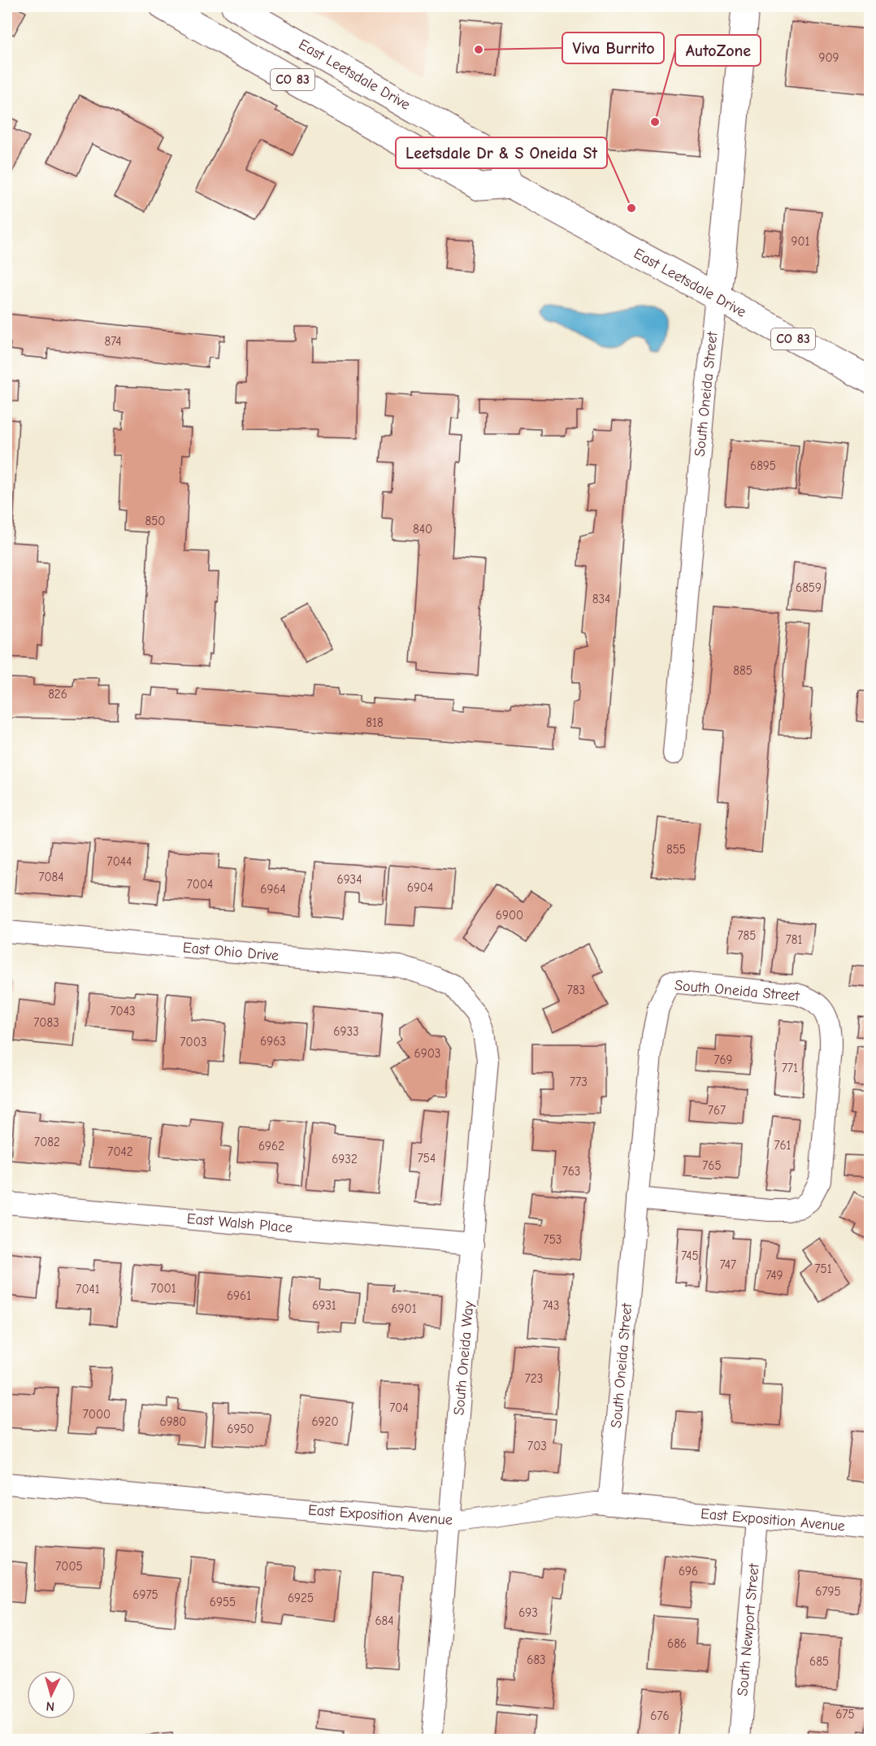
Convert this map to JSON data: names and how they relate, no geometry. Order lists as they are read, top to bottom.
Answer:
{
  "streets": {
    "main road": ["East Leetsdale Drive", "CO 83", "South Oneida Street"],
    "street": [
      "East Ohio Drive",
      "East Walsh Place",
      "South Oneida Way",
      "East Exposition Avenue",
      "South Newport Street"
    ]
  },
  "crossings": [
    ["East Leetsdale Drive", "CO 83"],
    ["East Leetsdale Drive", "South Oneida Street"],
    ["South Oneida Street", "East Exposition Avenue"],
    ["East Ohio Drive", "South Oneida Way"],
    ["East Walsh Place", "South Oneida Way"],
    ["South Oneida Way", "East Exposition Avenue"],
    ["East Exposition Avenue", "South Newport Street"]
  ],
  "places": ["Viva Burrito", "AutoZone", "Leetsdale Dr & S Oneida St"],
  "house_numbers": [
    "909",
    "901",
    "874",
    "6895",
    "850",
    "840",
    "6859",
    "834",
    "885",
    "826",
    "818",
    "855",
    "7044",
    "7084",
    "6934",
    "7004",
    "6904",
    "6964",
    "6900",
    "785",
    "781",
    "783",
    "7043",
    "7083",
    "6933",
    "6963",
    "7003",
    "6903",
    "769",
    "771",
    "773",
    "767",
    "7082",
    "761",
    "6962",
    "7042",
    "754",
    "6932",
    "765",
    "763",
    "753",
    "745",
    "747",
    "751",
    "749",
    "7001",
    "7041",
    "6961",
    "6931",
    "743",
    "6901",
    "723",
    "704",
    "7000",
    "6980",
    "6920",
    "6950",
    "703",
    "7005",
    "696",
    "6795",
    "6975",
    "6925",
    "6955",
    "693",
    "684",
    "686",
    "683",
    "685",
    "675",
    "676"
  ],
  "north": "bottom"
}
